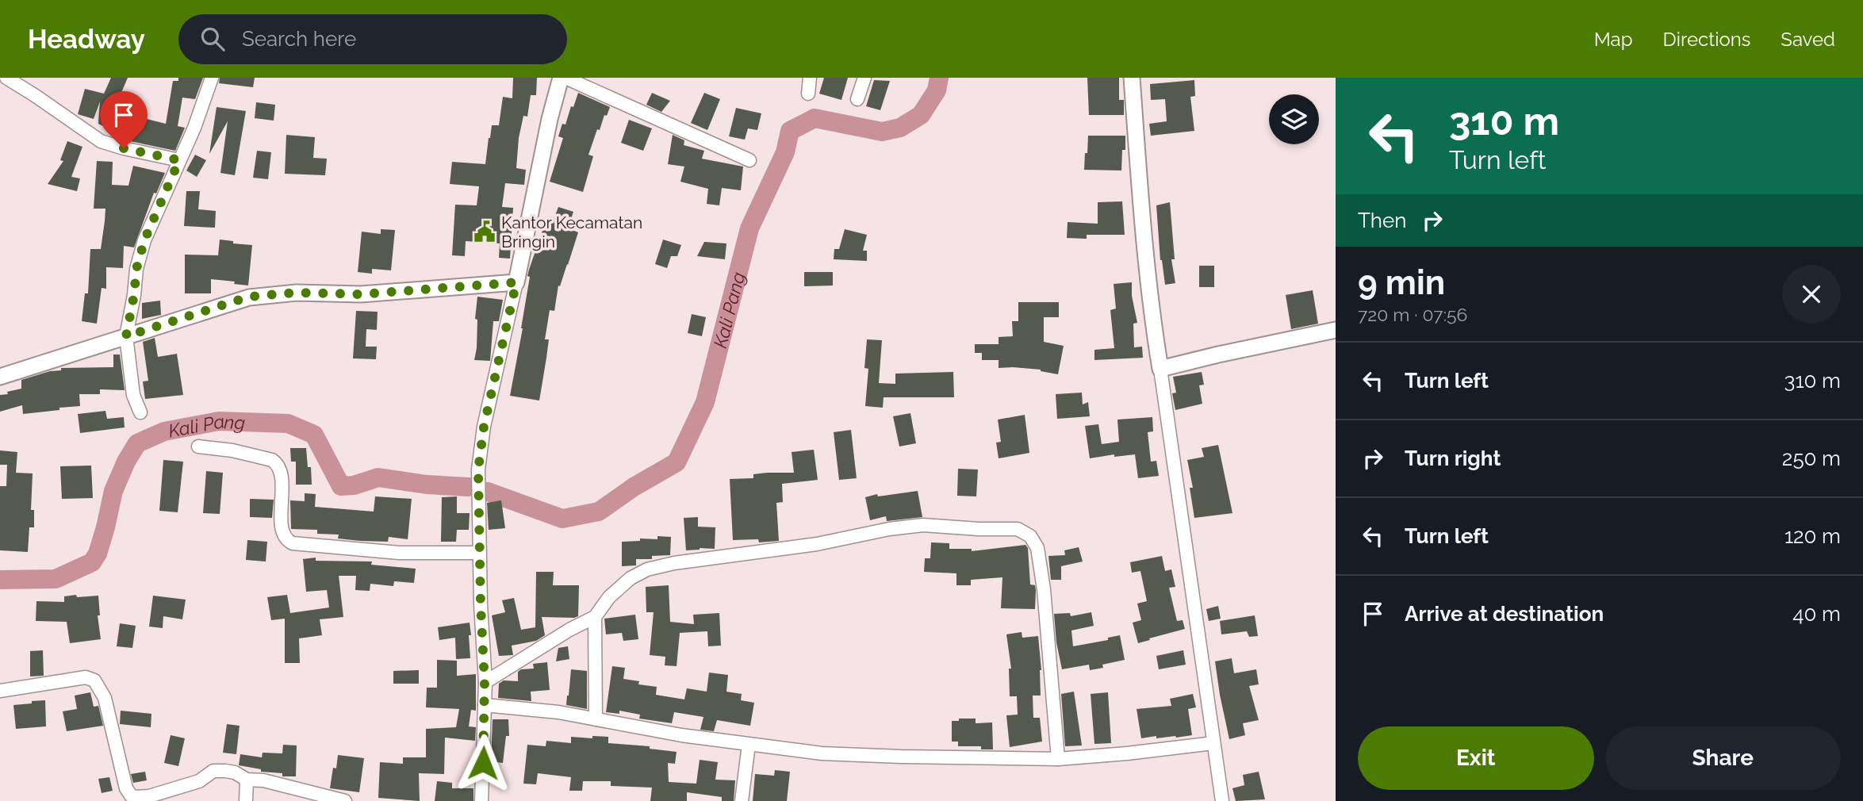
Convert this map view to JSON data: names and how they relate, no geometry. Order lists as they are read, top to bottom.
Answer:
{
  "water": ["Kali Pang"],
  "places": {
    "public building": ["Kantor Kecamatan Bringin"]
  },
  "page": {
    "header": "Headway",
    "search": "Search here",
    "nav": ["Map", "Directions", "Saved"],
    "turn": ["310 m", "Turn left"],
    "then": "Then",
    "heading": ["9 min", "720 m · 07:56"],
    "list": [
      {
        "name": "Turn left",
        "value": "310 m"
      },
      {
        "name": "Turn right",
        "value": "250 m"
      },
      {
        "name": "Turn left",
        "value": "120 m"
      },
      {
        "name": "Arrive at destination",
        "value": "40 m"
      }
    ],
    "buttons": ["Exit", "Share"]
  }
}
